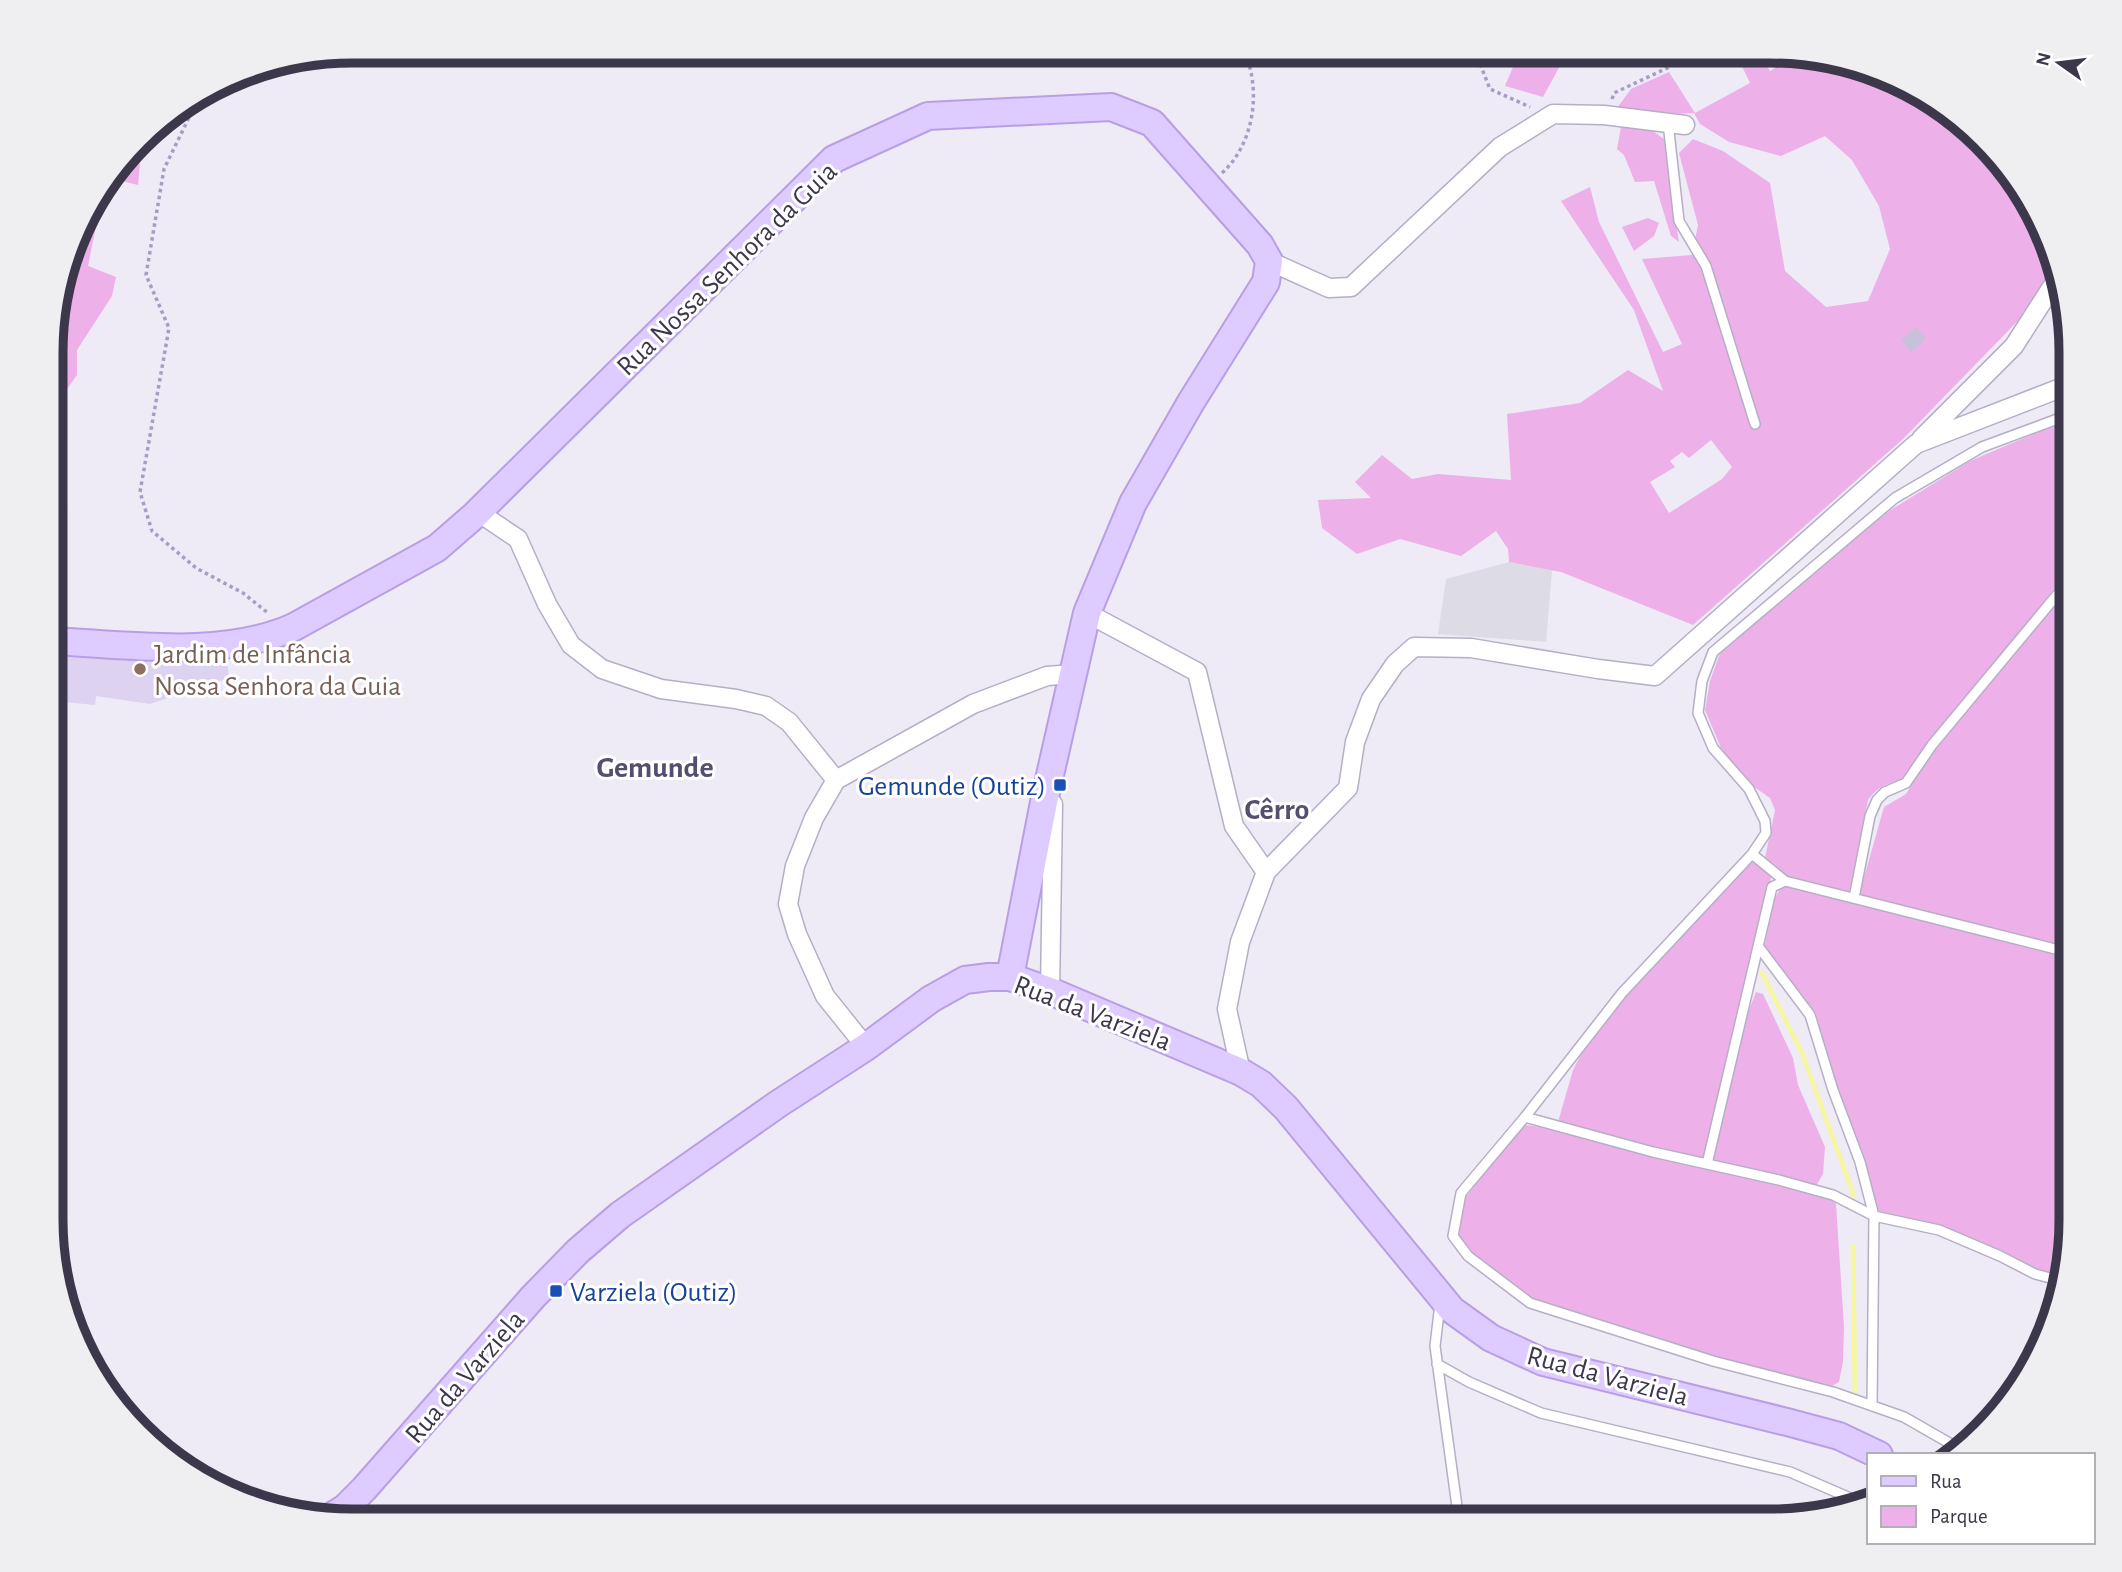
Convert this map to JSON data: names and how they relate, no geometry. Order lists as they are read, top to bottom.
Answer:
{
  "streets": {
    "street": ["Rua Nossa Senhora da Guia", "Rua da Varziela"]
  },
  "districts": ["Gemunde", "Cêrro"],
  "places": {
    "other": ["Jardim de Infância Nossa Senhora da Guia"],
    "transit": ["Gemunde (Outiz)", "Varziela (Outiz)"]
  },
  "legend": ["Rua", "Parque"],
  "north": "left"
}
